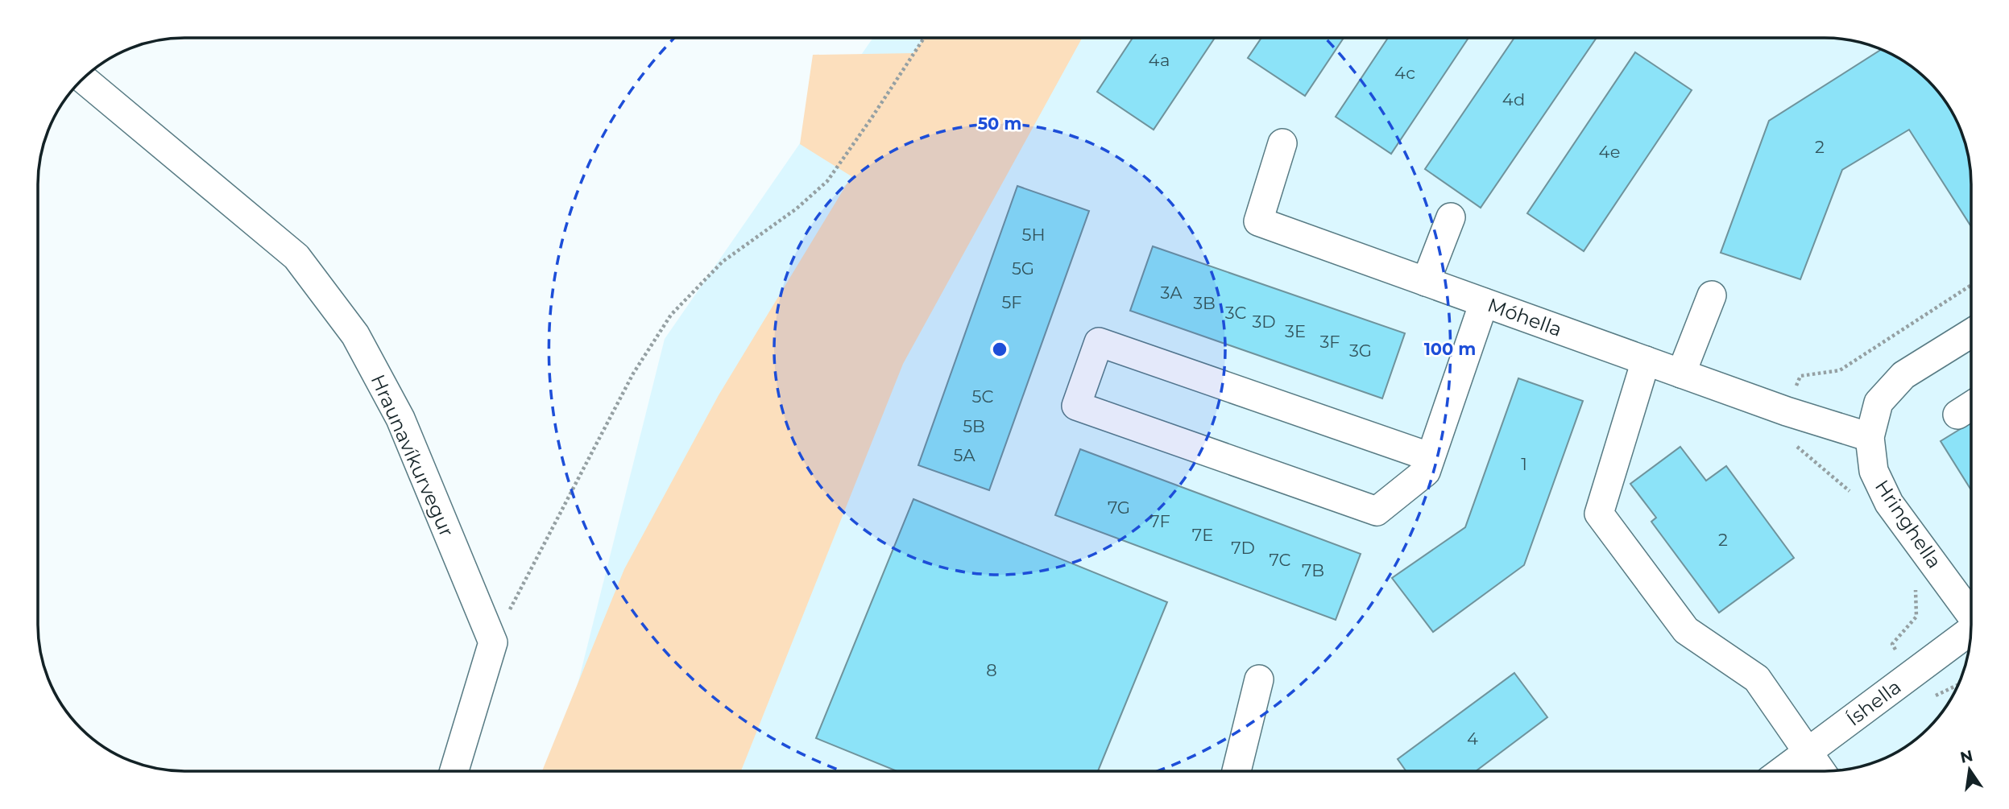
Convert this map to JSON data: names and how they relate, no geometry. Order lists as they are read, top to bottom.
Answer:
{
  "streets": {
    "street": [
      "Móhella",
      "Hraunavíkurvegur",
      "Hringhella",
      "Íshella"
    ]
  },
  "crossings": [
    ["Móhella", "Hringhella"]
  ],
  "house_numbers": [
    "4a",
    "4c",
    "4d",
    "2",
    "4e",
    "5H",
    "5G",
    "3A",
    "5F",
    "3B",
    "3C",
    "3D",
    "3E",
    "3F",
    "3G",
    "5C",
    "5B",
    "5A",
    "1",
    "7G",
    "7F",
    "7E",
    "2",
    "7D",
    "7C",
    "7B",
    "8",
    "4"
  ],
  "north": "top",
  "rings": ["50 m", "100 m"]
}
